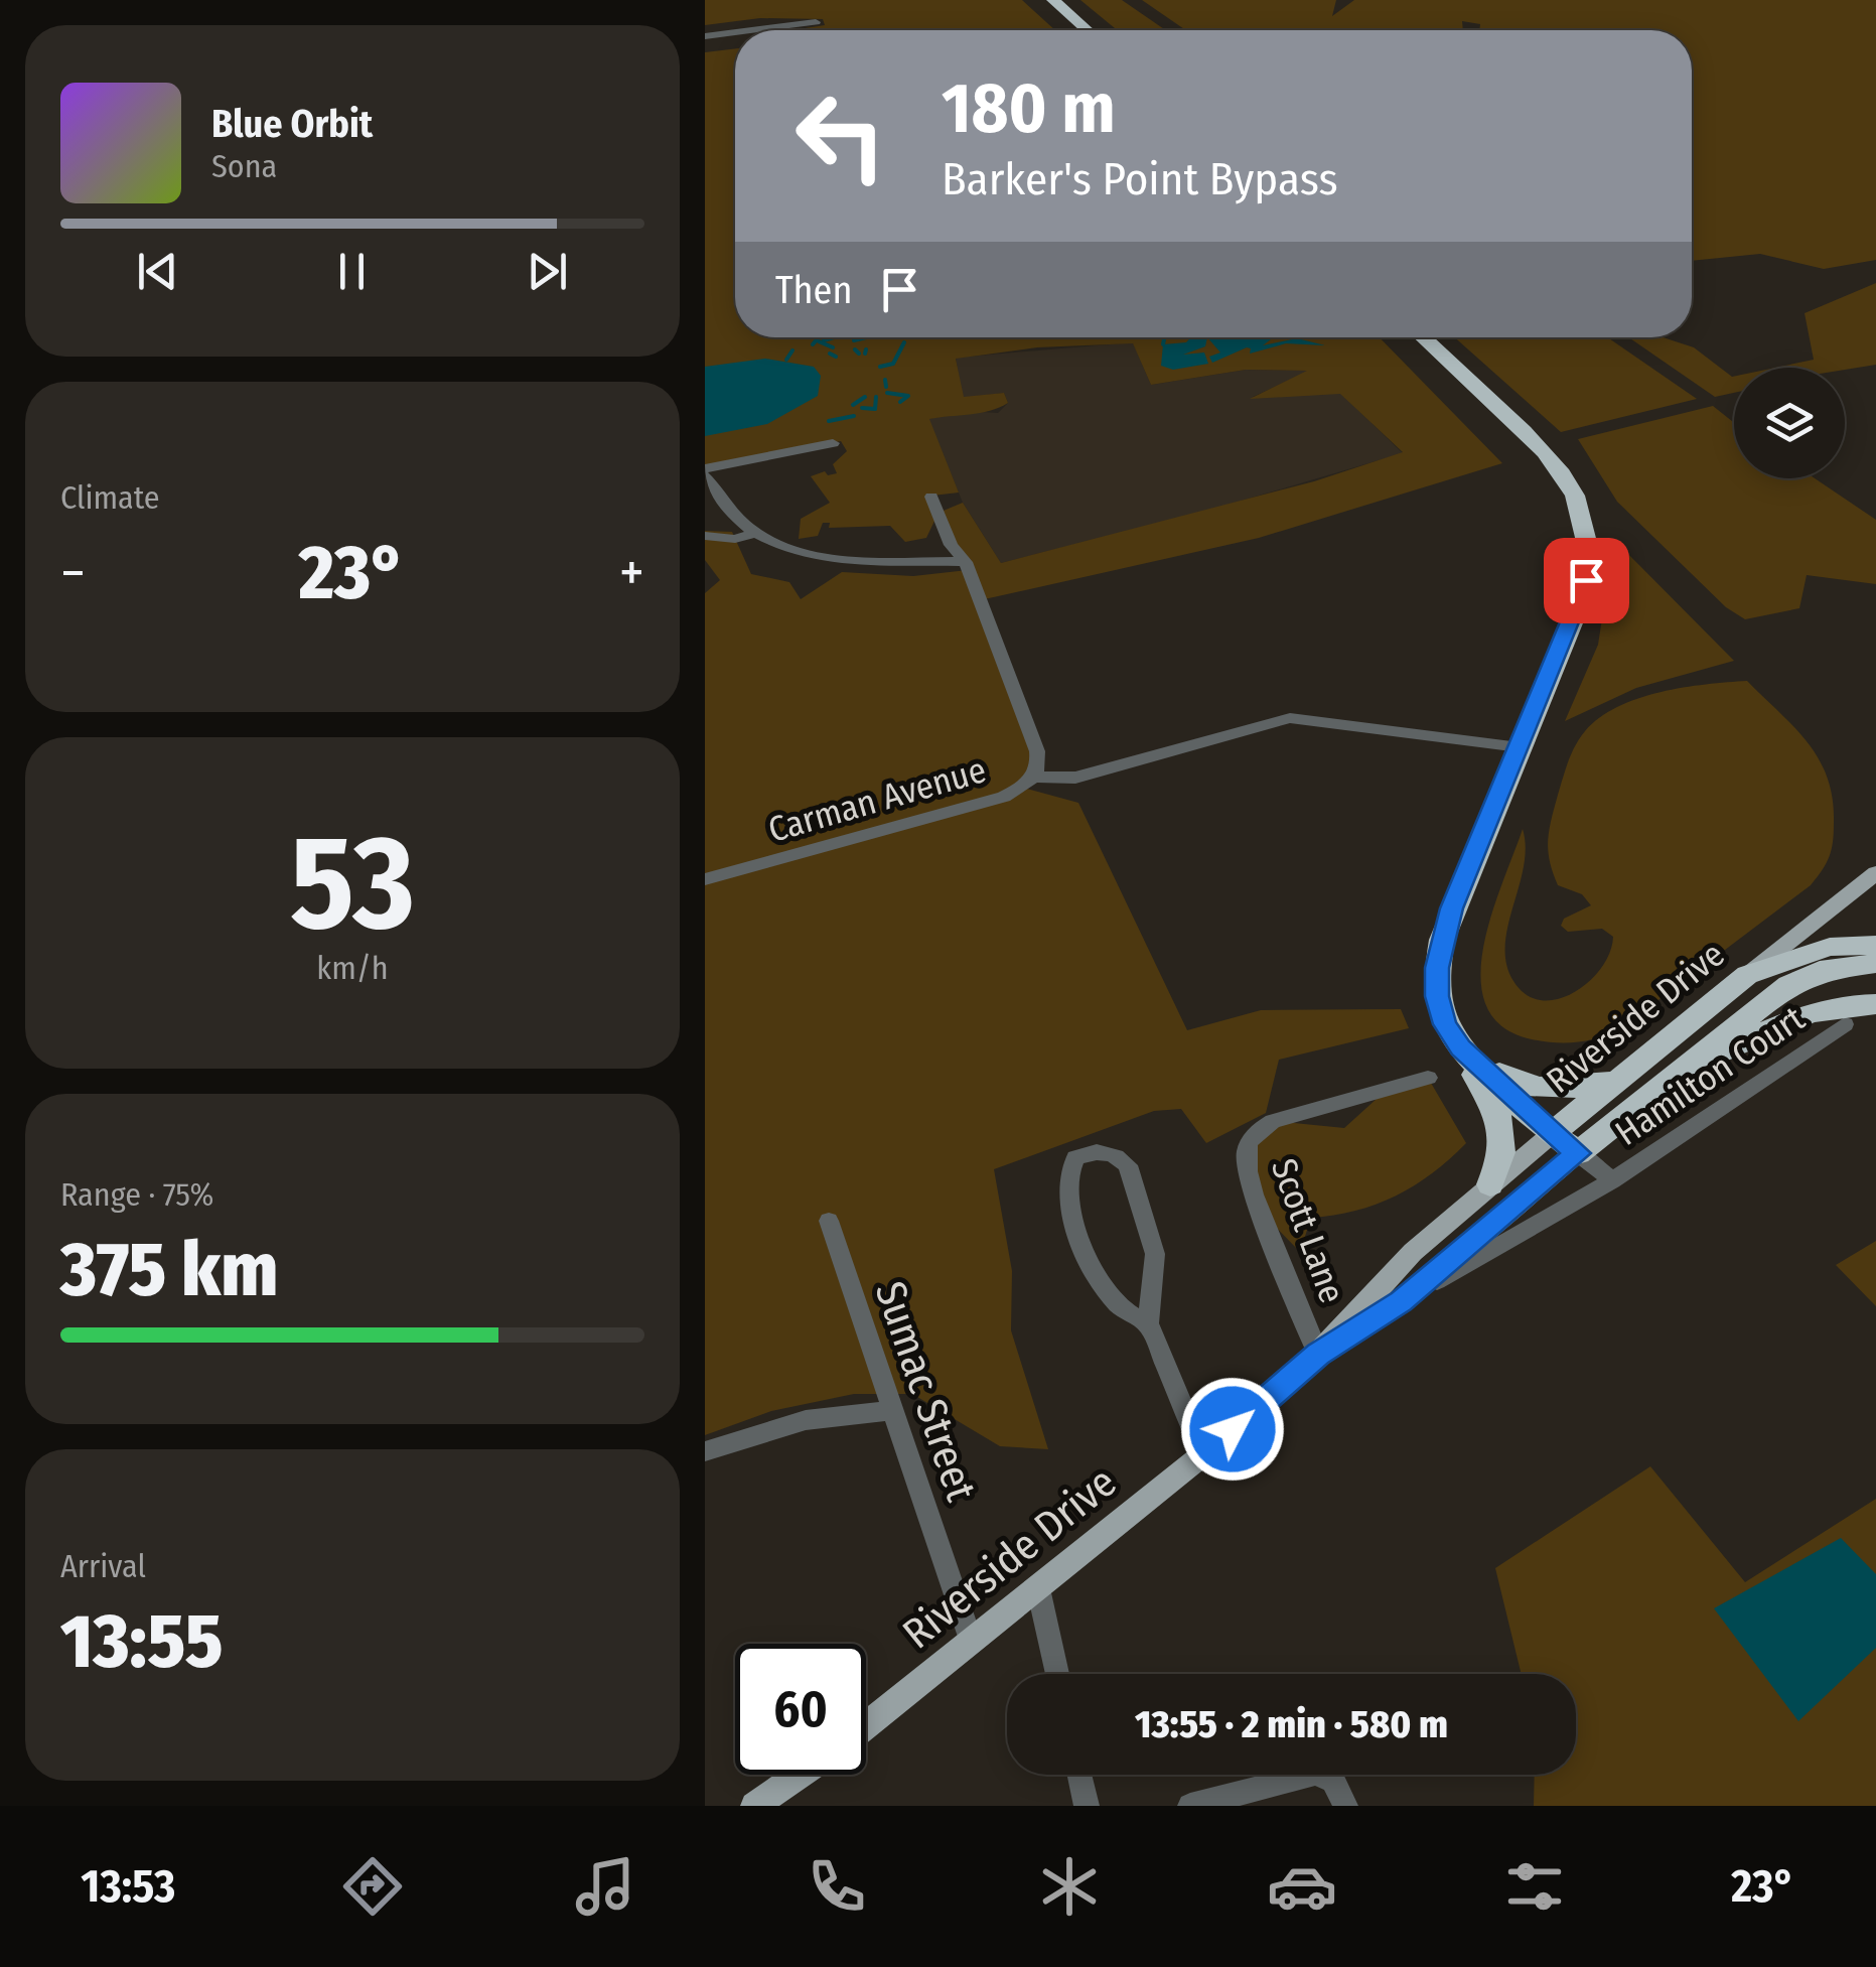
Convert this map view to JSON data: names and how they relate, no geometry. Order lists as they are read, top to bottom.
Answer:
{
  "streets": {
    "highway": ["Riverside Drive"],
    "street": [
      "Carman Avenue",
      "Hamilton Court",
      "Scott Lane",
      "Sumac Street"
    ]
  },
  "crossings": [
    ["Riverside Drive", "Hamilton Court"],
    ["Riverside Drive", "Scott Lane"],
    ["Riverside Drive", "Sumac Street"]
  ],
  "page": {
    "turn": ["180 m", "Barker's Point Bypass"],
    "song": ["Blue Orbit", "Sona"],
    "then": "Then",
    "tile": [
      "Climate",
      ["53", "km/h"],
      ["Range · 75%", "375 km"],
      ["Arrival", "13:55"]
    ],
    "heat": ["−", "23°", "+"],
    "limit": "60",
    "trip": "13:55 · 2 min · 580 m",
    "tabs": ["13:53", "23°"]
  }
}
